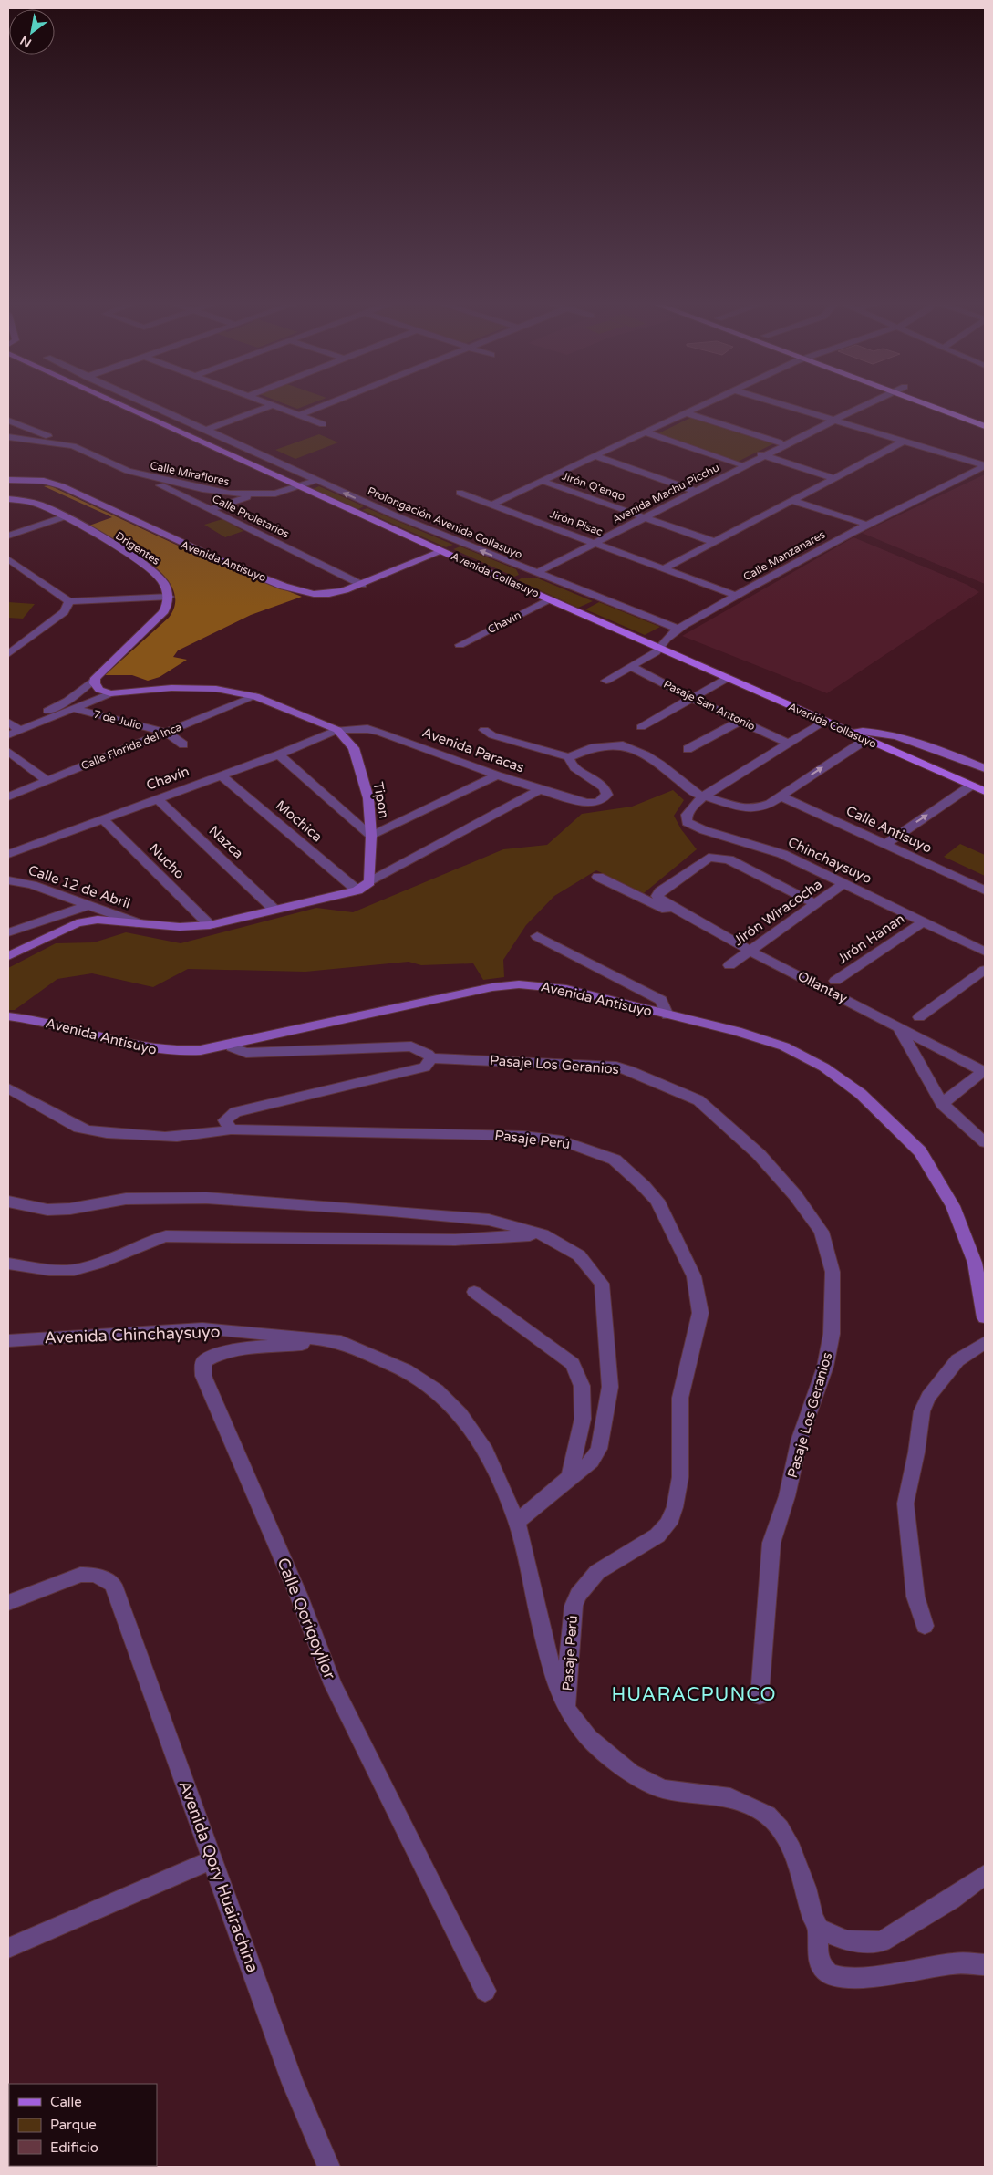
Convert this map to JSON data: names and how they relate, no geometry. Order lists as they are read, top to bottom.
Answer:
{
  "streets": {
    "main road": ["Avenida Collasuyo"],
    "street": [
      "Calle Miraflores",
      "Jirón Q'enqo",
      "Avenida Machu Picchu",
      "Calle Proletarios",
      "Prolongación Avenida Collasuyo",
      "Jirón Pisac",
      "Drigentes",
      "Calle Manzanares",
      "Avenida Antisuyo",
      "Chavín",
      "Pasaje San Antonio",
      "7 de Julio",
      "Calle Florida del Inca",
      "Avenida Paracas",
      "Tipon",
      "Mochica",
      "Calle Antisuyo",
      "Nazca",
      "Chinchaysuyo",
      "Nucho",
      "Calle 12 de Abril",
      "Jirón Wiracocha",
      "Jirón Hanan",
      "Ollantay",
      "Pasaje Los Geranios",
      "Pasaje Perú",
      "Avenida Chinchaysuyo",
      "Calle Qoriqoyllor",
      "Avenida Qory Huairachina"
    ]
  },
  "crossings": [
    ["Calle Miraflores", "Calle Proletarios"],
    ["Calle Miraflores", "Prolongación Avenida Collasuyo"],
    ["Calle Miraflores", "Avenida Collasuyo"],
    ["Jirón Q'enqo", "Avenida Machu Picchu"],
    ["Avenida Machu Picchu", "Prolongación Avenida Collasuyo"],
    ["Avenida Machu Picchu", "Jirón Pisac"],
    ["Calle Proletarios", "Avenida Antisuyo"],
    ["Prolongación Avenida Collasuyo", "Calle Manzanares"],
    ["Jirón Pisac", "Calle Manzanares"],
    ["Calle Manzanares", "Avenida Collasuyo"],
    ["Calle Manzanares", "Pasaje San Antonio"],
    ["Avenida Antisuyo", "Avenida Collasuyo"],
    ["Avenida Collasuyo", "Chavín"],
    ["Chavín", "Avenida Paracas"],
    ["Chavín", "Tipon"],
    ["Chavín", "Mochica"],
    ["Chavín", "Nazca"],
    ["Chavín", "Nucho"],
    ["7 de Julio", "Calle Florida del Inca"],
    ["Calle Florida del Inca", "Tipon"],
    ["Avenida Paracas", "Tipon"],
    ["Chinchaysuyo", "Jirón Wiracocha"],
    ["Chinchaysuyo", "Jirón Hanan"],
    ["Jirón Wiracocha", "Ollantay"],
    ["Pasaje Perú", "Avenida Chinchaysuyo"],
    ["Avenida Chinchaysuyo", "Calle Qoriqoyllor"]
  ],
  "one_way": ["Prolongación Avenida Collasuyo"],
  "districts": ["HUARACPUNCO"],
  "legend": ["Calle", "Parque", "Edificio"],
  "north": "bottom left"
}
